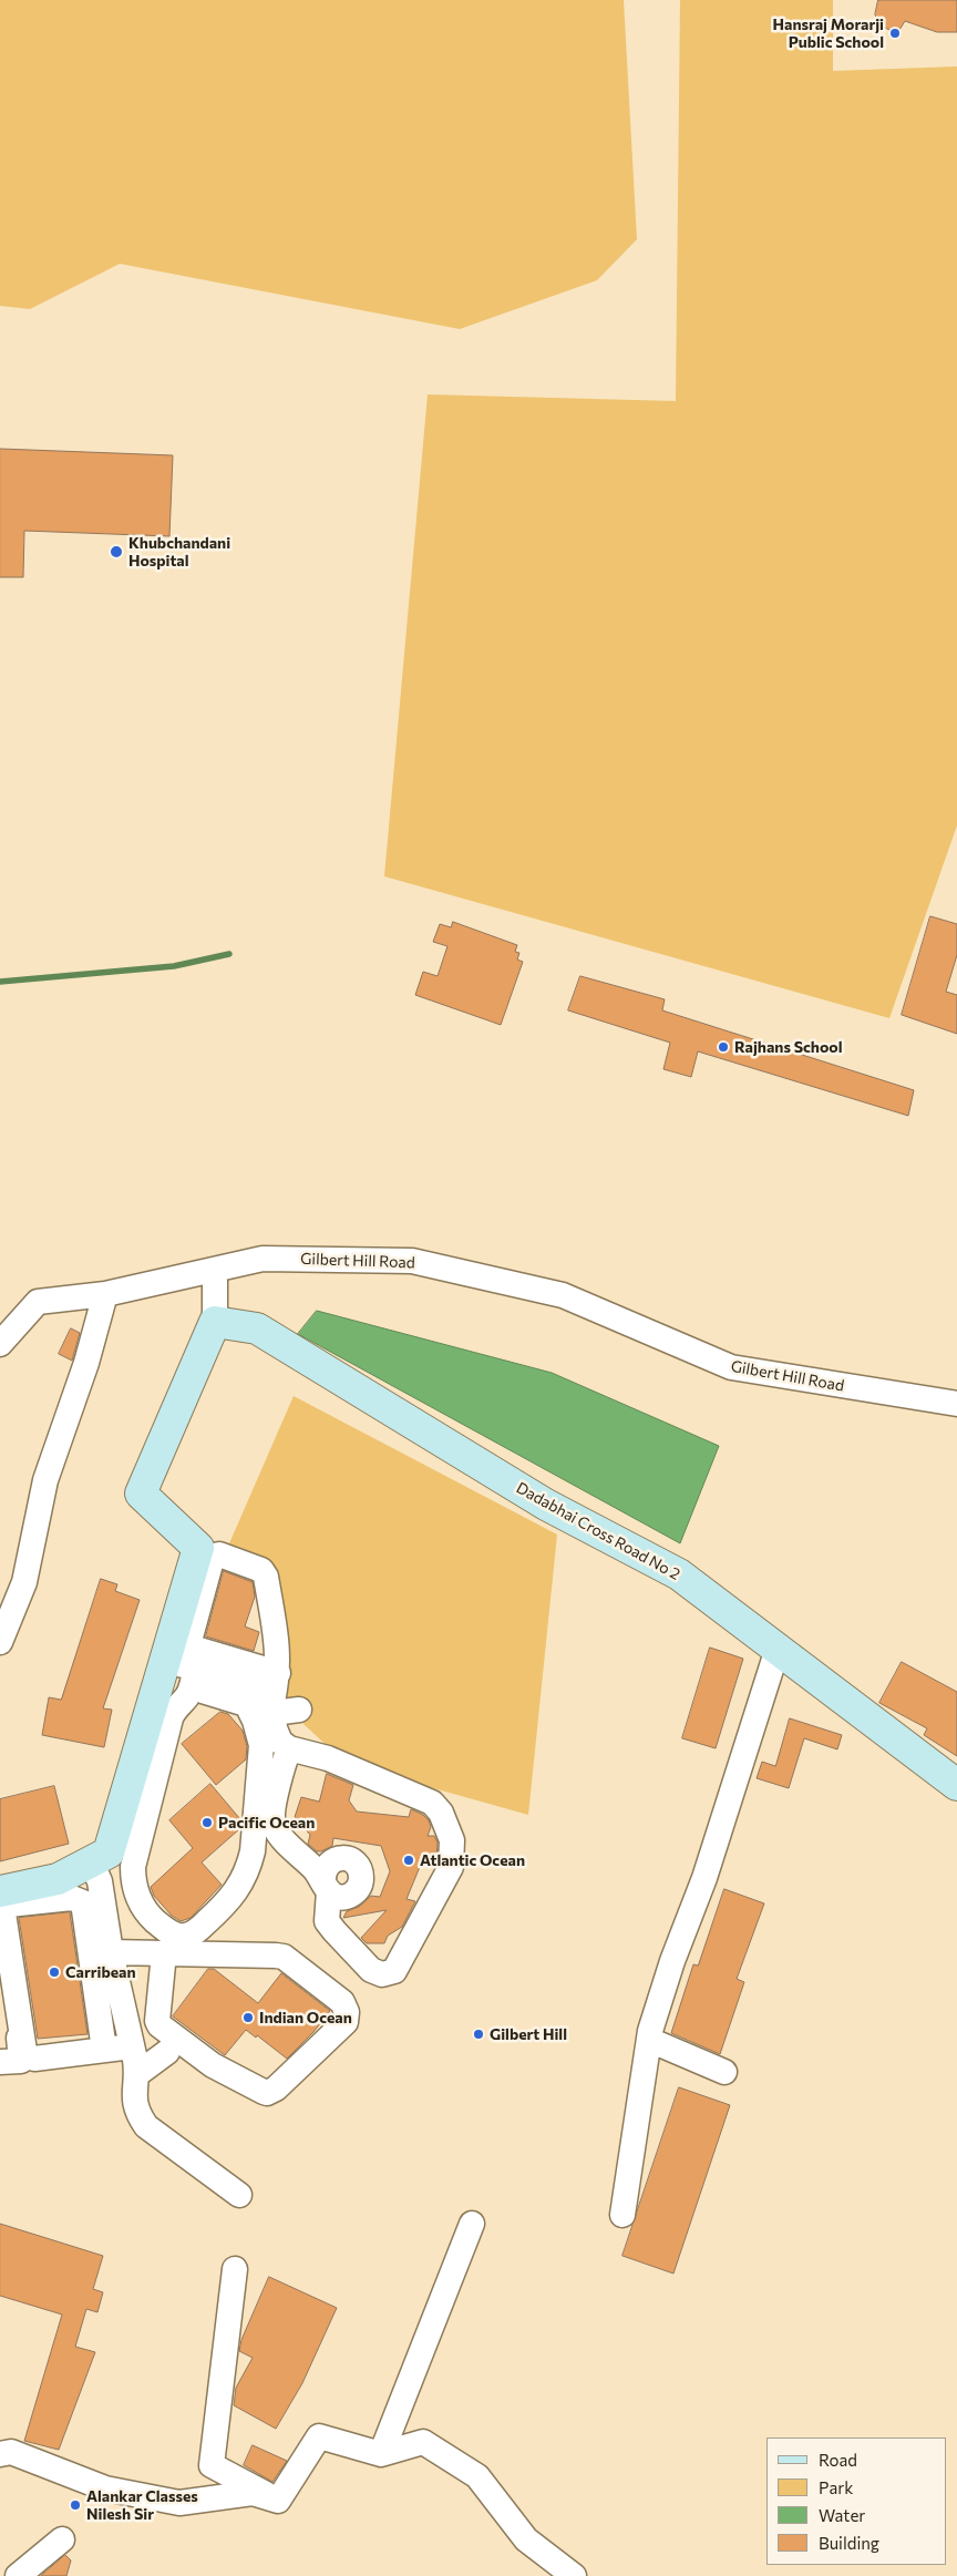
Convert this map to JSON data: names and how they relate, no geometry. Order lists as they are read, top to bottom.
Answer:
{
  "streets": {
    "street": ["Gilbert Hill Road", "Dadabhai Cross Road No 2"]
  },
  "places": [
    "Hansraj Morarji Public School",
    "Khubchandani Hospital",
    "Rajhans School",
    "Pacific Ocean",
    "Atlantic Ocean",
    "Carribean",
    "Indian Ocean",
    "Gilbert Hill",
    "Alankar Classes Nilesh Sir"
  ],
  "legend": [
    "Road",
    "Park",
    "Water",
    "Building"
  ]
}
